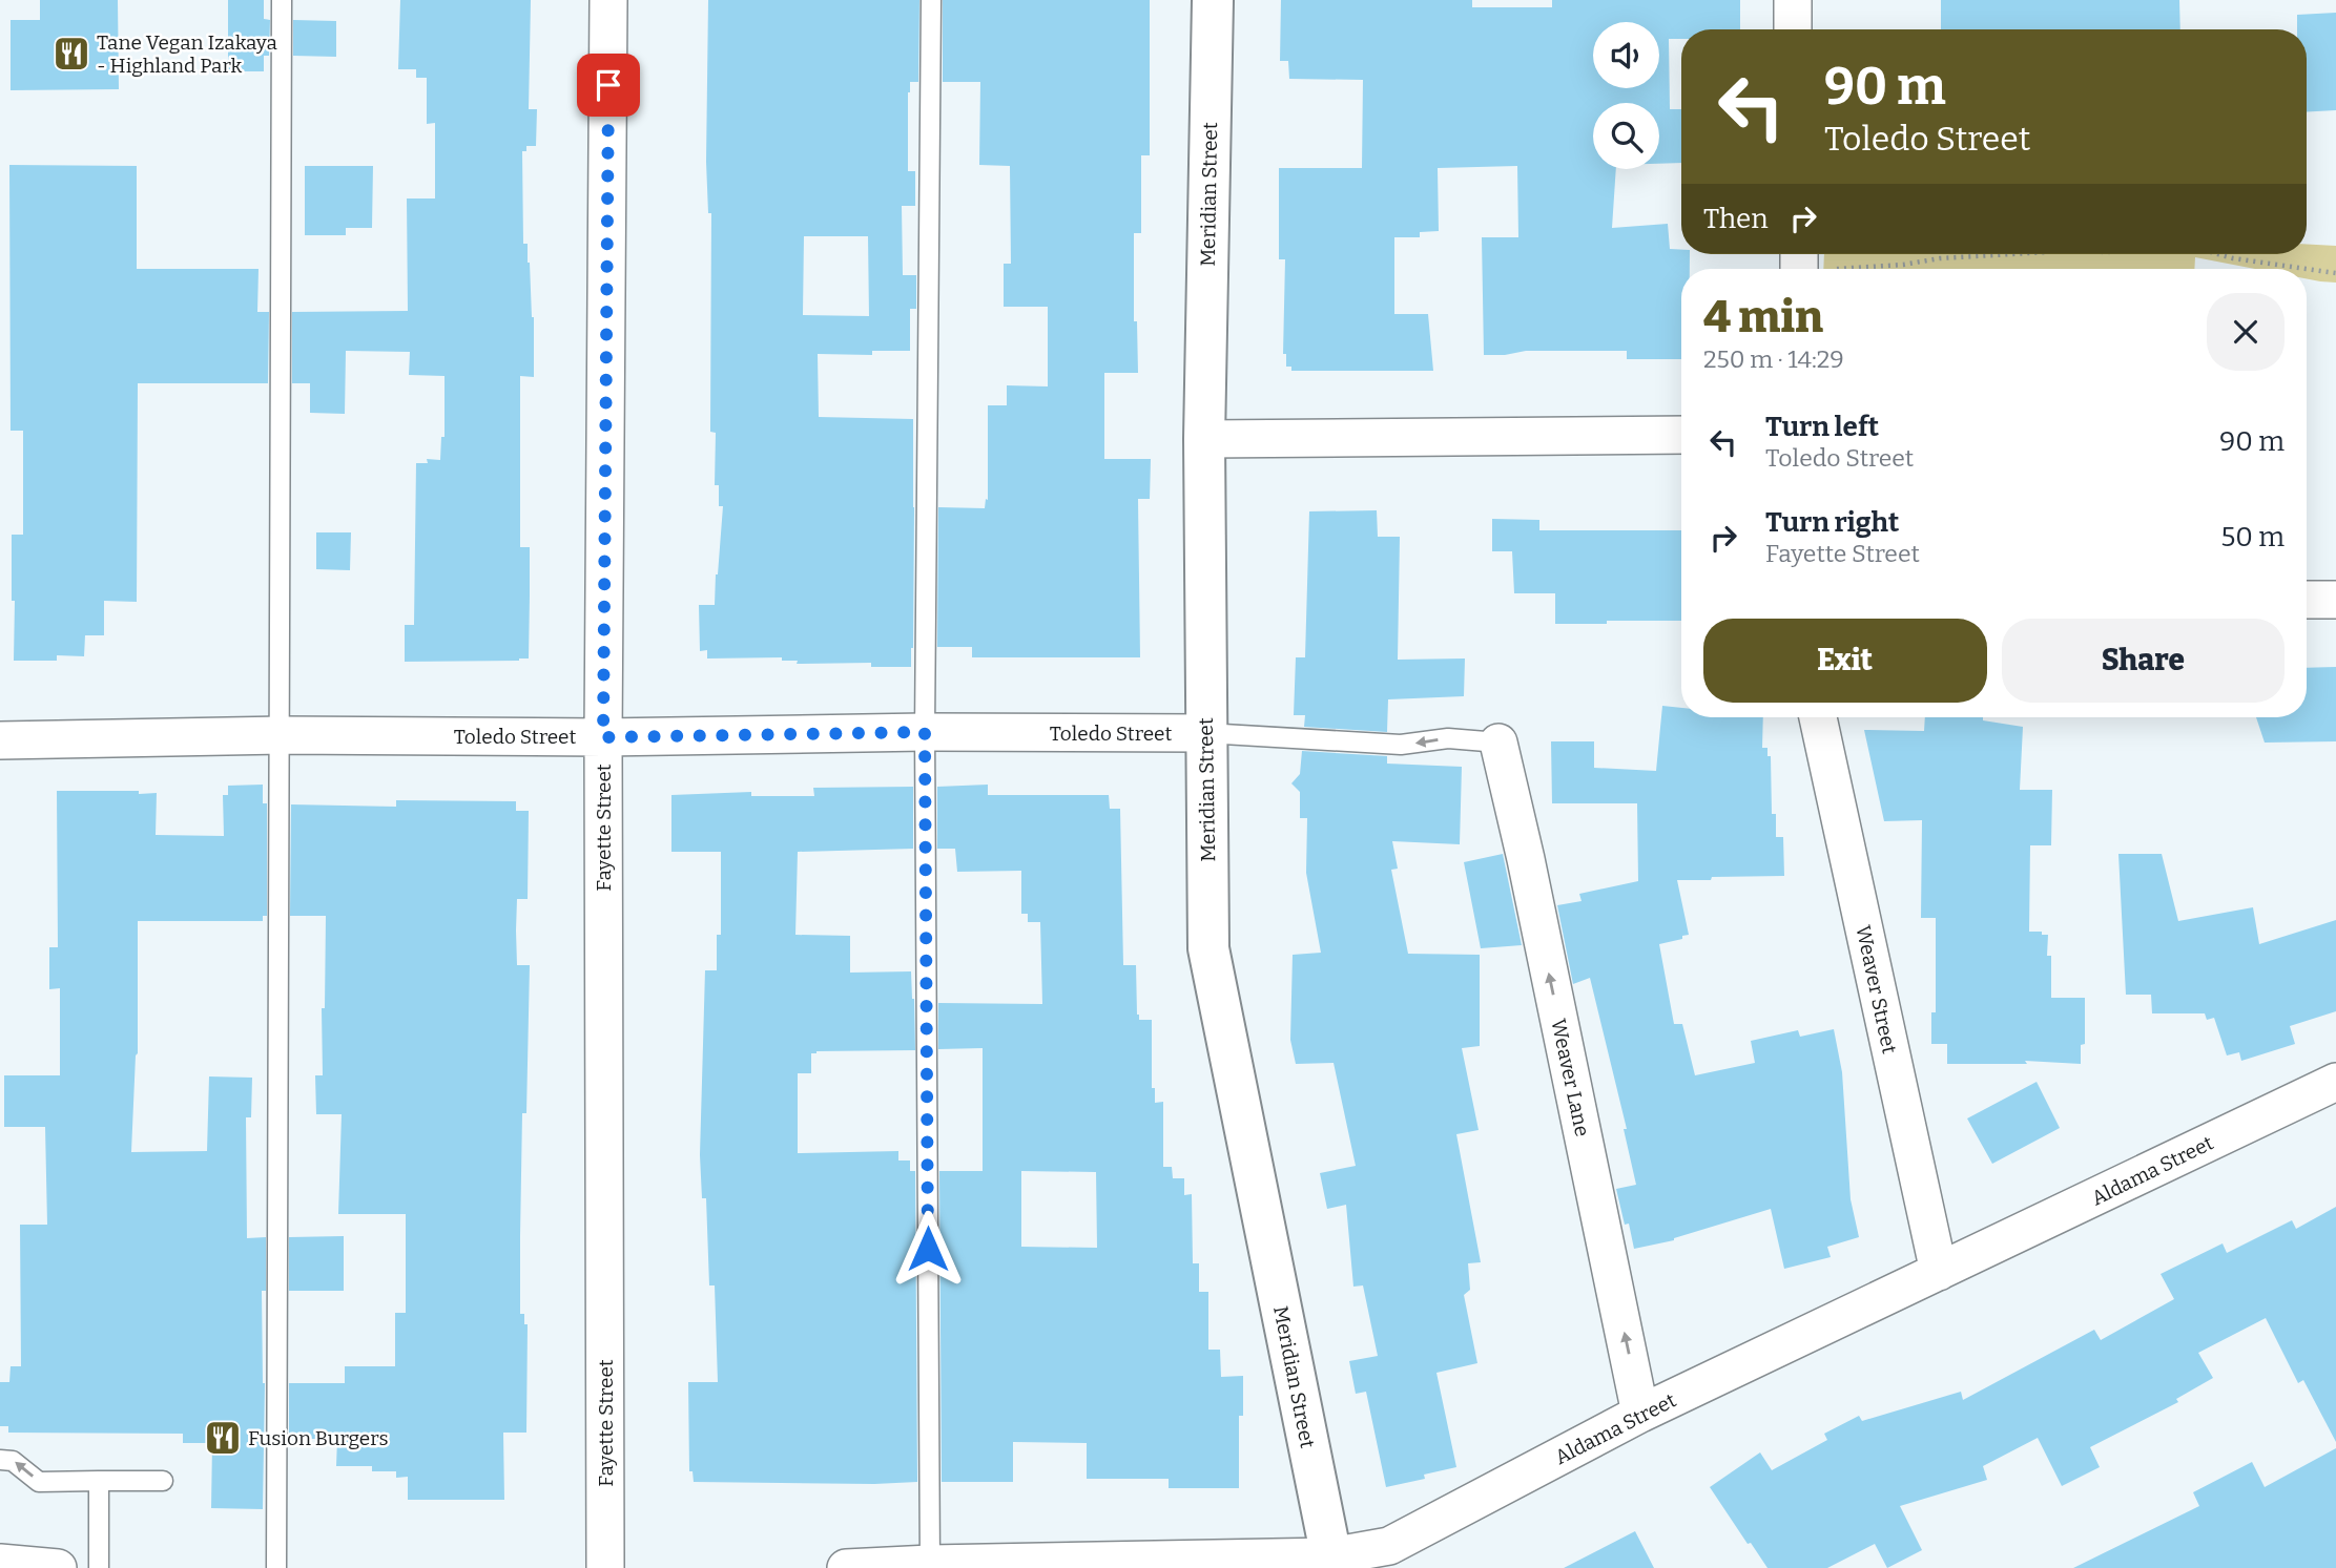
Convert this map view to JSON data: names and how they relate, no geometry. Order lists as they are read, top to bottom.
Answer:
{
  "streets": {
    "street": [
      "Meridian Street",
      "Toledo Street",
      "Fayette Street",
      "Weaver Street",
      "Weaver Lane",
      "Aldama Street"
    ]
  },
  "crossings": [
    ["Meridian Street", "Toledo Street"],
    ["Meridian Street", "Aldama Street"],
    ["Toledo Street", "Fayette Street"],
    ["Weaver Street", "Aldama Street"],
    ["Weaver Lane", "Aldama Street"]
  ],
  "one_way": ["Weaver Lane"],
  "places": {
    "restaurant": ["Tane Vegan Izakaya - Highland Park", "Fusion Burgers"]
  },
  "page": {
    "turn": ["90 m", "Toledo Street"],
    "then": "Then",
    "heading": ["4 min", "250 m · 14:29"],
    "list": [
      {
        "name": "Turn left",
        "note": "Toledo Street",
        "value": "90 m"
      },
      {
        "name": "Turn right",
        "note": "Fayette Street",
        "value": "50 m"
      }
    ],
    "buttons": ["Exit", "Share"]
  }
}
